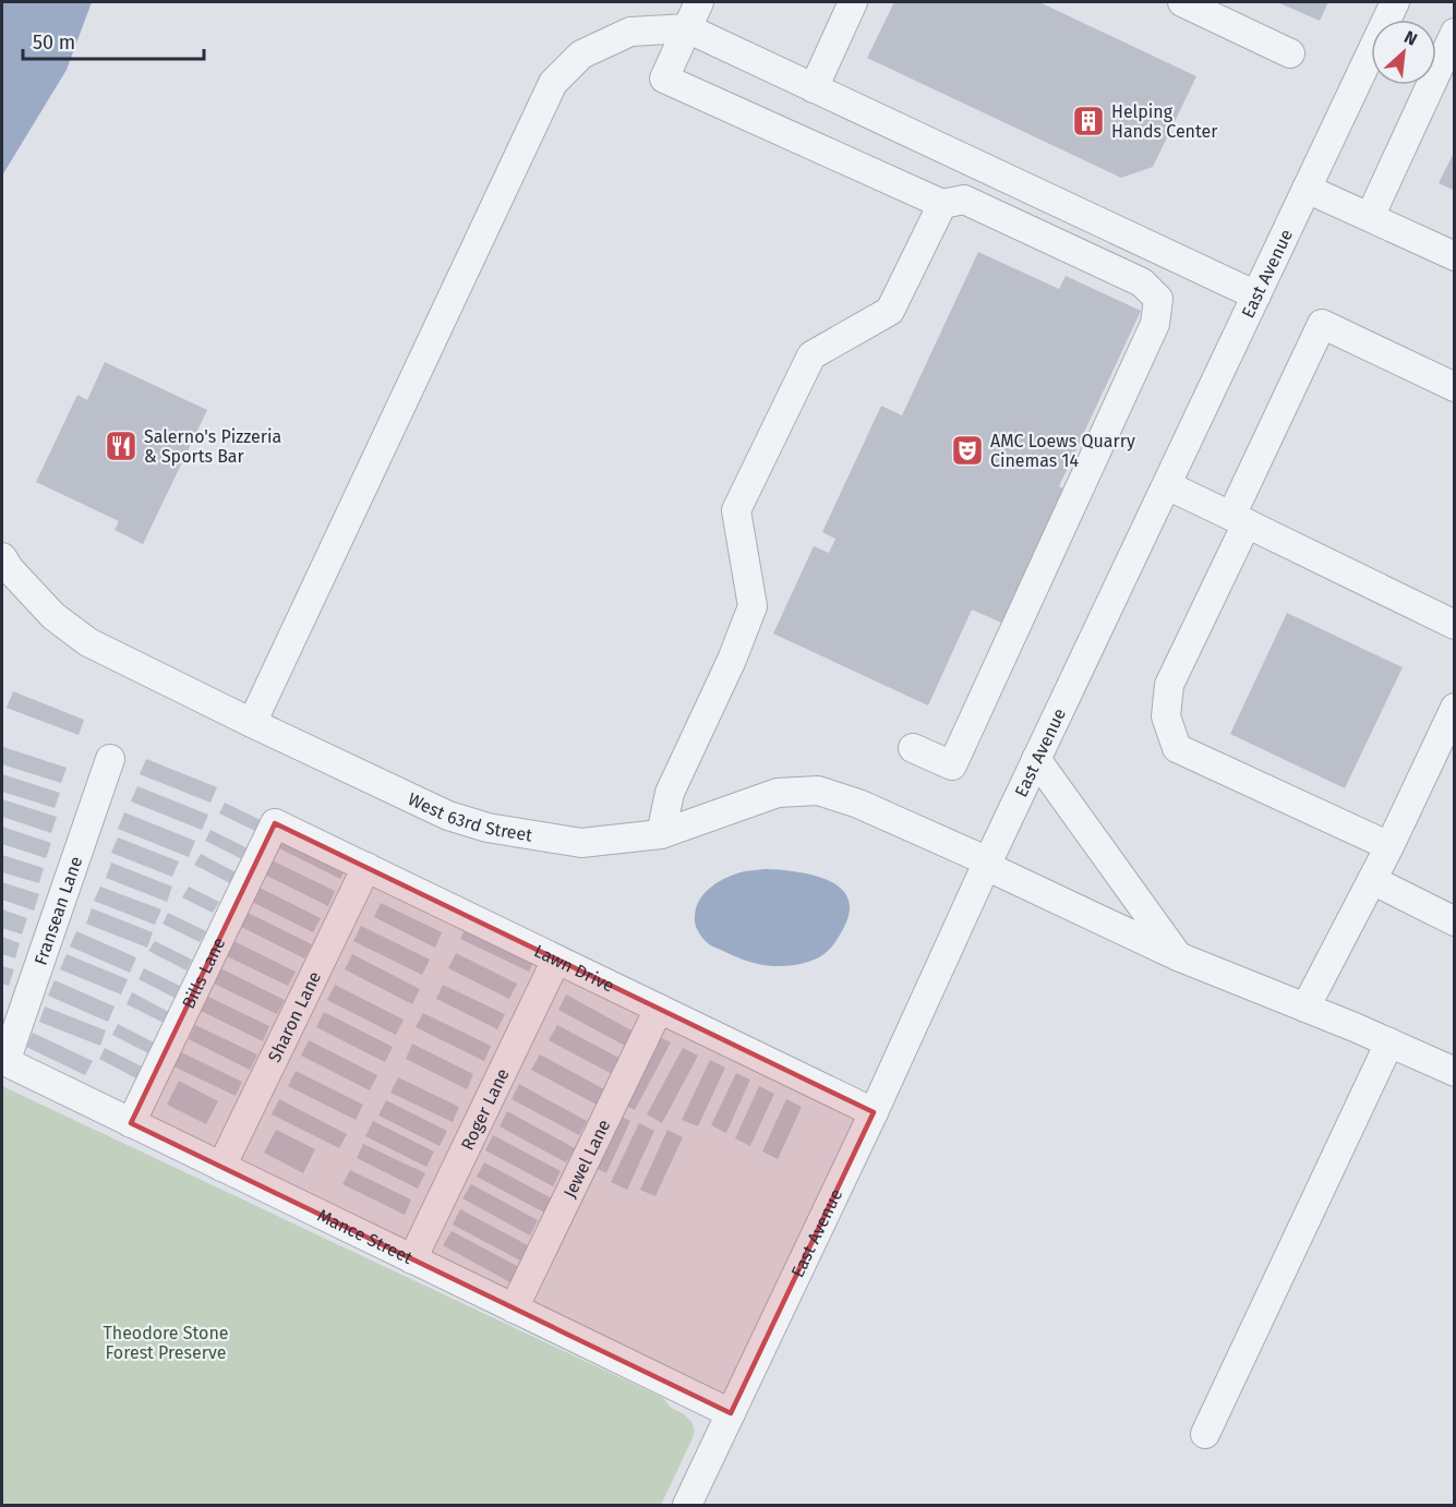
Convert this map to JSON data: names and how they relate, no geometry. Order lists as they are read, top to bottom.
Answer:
{
  "streets": {
    "street": [
      "East Avenue",
      "West 63rd Street",
      "Fransean Lane",
      "Lawn Drive",
      "Bills Lane",
      "Sharon Lane",
      "Roger Lane",
      "Jewel Lane",
      "Mance Street"
    ]
  },
  "crossings": [
    ["East Avenue", "West 63rd Street"],
    ["East Avenue", "Lawn Drive"],
    ["East Avenue", "Mance Street"],
    ["Fransean Lane", "Mance Street"],
    ["Lawn Drive", "Bills Lane"],
    ["Lawn Drive", "Sharon Lane"],
    ["Lawn Drive", "Roger Lane"],
    ["Lawn Drive", "Jewel Lane"],
    ["Bills Lane", "Mance Street"],
    ["Sharon Lane", "Mance Street"],
    ["Roger Lane", "Mance Street"],
    ["Jewel Lane", "Mance Street"]
  ],
  "parks": ["Theodore Stone Forest Preserve"],
  "places": {
    "building": ["Helping Hands Center"],
    "restaurant": ["Salerno's Pizzeria & Sports Bar"],
    "theatre": ["AMC Loews Quarry Cinemas 14"]
  },
  "scale_bar": "50 m",
  "north": "top right"
}
